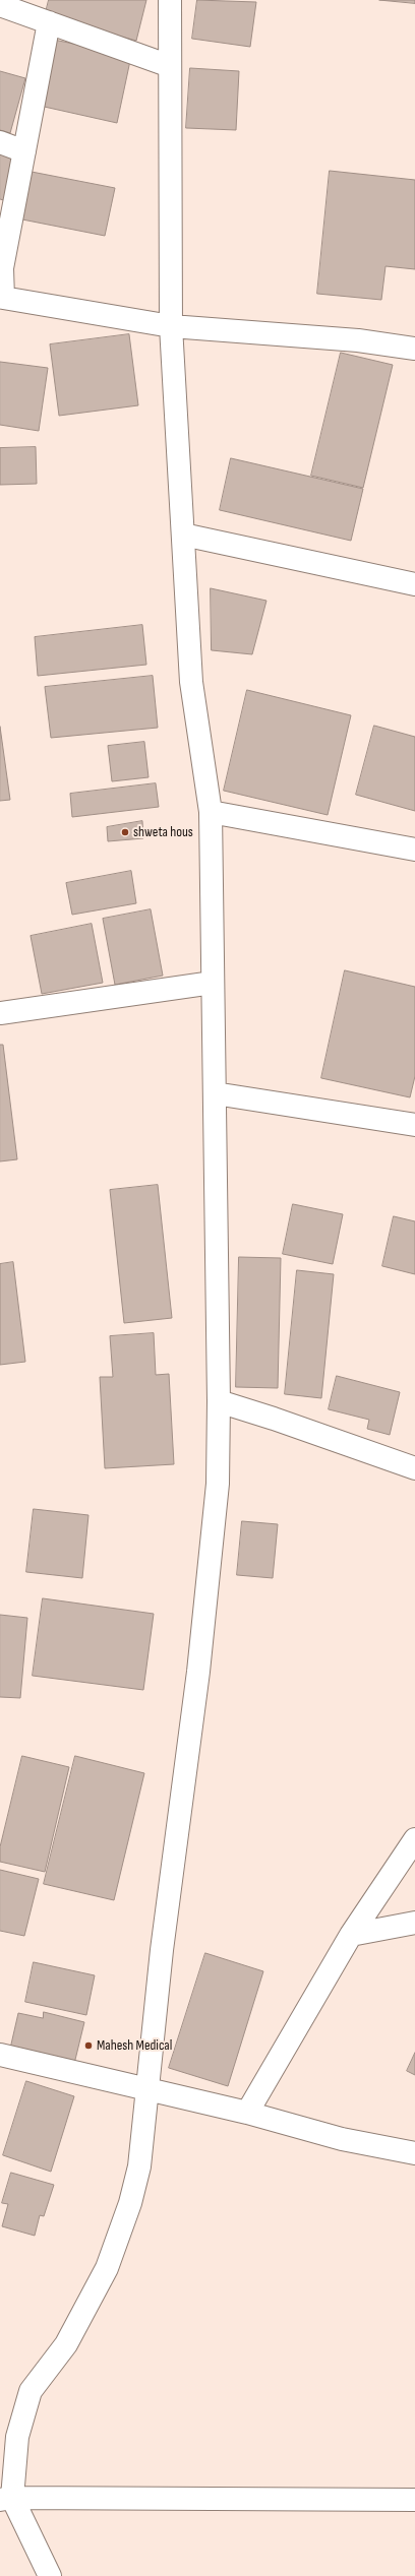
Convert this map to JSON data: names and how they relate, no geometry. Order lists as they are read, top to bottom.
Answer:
{
  "places": ["shweta hous", "Mahesh Medical"]
}
